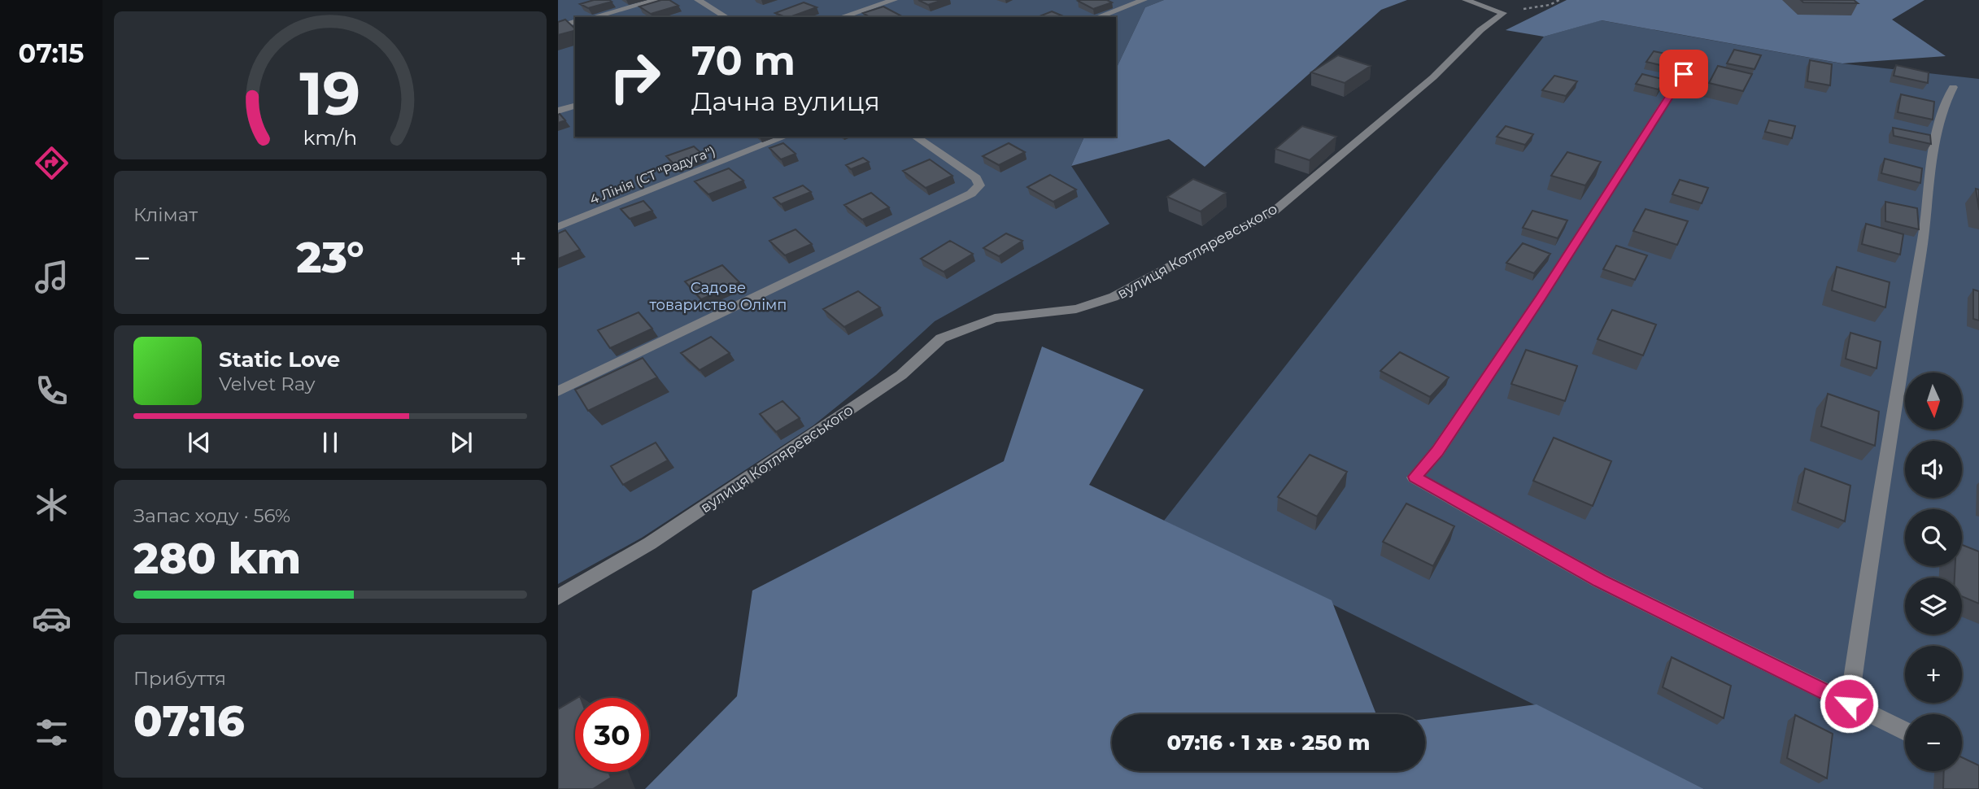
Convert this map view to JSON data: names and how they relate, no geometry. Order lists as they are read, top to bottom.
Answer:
{
  "streets": {
    "street": ["4 Лінія (СТ \"Радуга\")", "вулиця Котляревського"]
  },
  "parks": ["Садове товариство Олімп"],
  "north": "bottom",
  "page": {
    "tabs": "07:15",
    "turn": ["70 m", "Дачна вулиця"],
    "tile": [
      "Клімат",
      ["Запас ходу · 56%", "280 km"],
      ["Прибуття", "07:16"]
    ],
    "heat": ["−", "23°", "+"],
    "song": ["Static Love", "Velvet Ray"],
    "map_buttons": ["+", "−"],
    "limit": "30",
    "trip": "07:16 · 1 хв · 250 m",
    "gauge": ["19", "km/h"]
  }
}
